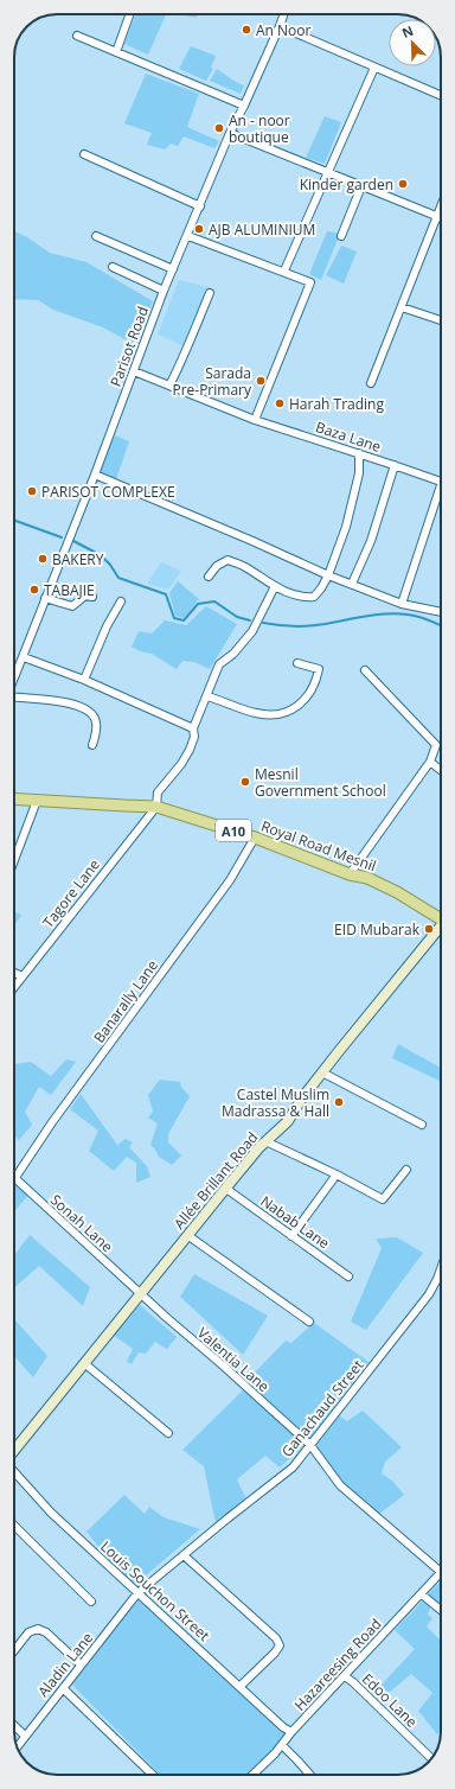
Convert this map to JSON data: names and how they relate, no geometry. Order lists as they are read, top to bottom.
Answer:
{
  "streets": {
    "main road": ["A10", "Royal Road Mesnil", "Allée Brillant Road"],
    "street": [
      "Parisot Road",
      "Baza Lane",
      "Tagore Lane",
      "Banarally Lane",
      "Nabab Lane",
      "Sonah Lane",
      "Valentia Lane",
      "Ganachaud Street",
      "Louis Souchon Street",
      "Aladin Lane",
      "Hazareesing Road",
      "Edoo Lane"
    ]
  },
  "crossings": [
    ["Parisot Road", "Baza Lane"],
    ["Royal Road Mesnil", "Tagore Lane"],
    ["Royal Road Mesnil", "Banarally Lane"],
    ["Banarally Lane", "Sonah Lane"],
    ["Allée Brillant Road", "Nabab Lane"],
    ["Allée Brillant Road", "Sonah Lane"],
    ["Allée Brillant Road", "Valentia Lane"],
    ["Sonah Lane", "Valentia Lane"],
    ["Valentia Lane", "Ganachaud Street"],
    ["Valentia Lane", "Hazareesing Road"],
    ["Ganachaud Street", "Louis Souchon Street"],
    ["Ganachaud Street", "Aladin Lane"],
    ["Louis Souchon Street", "Aladin Lane"],
    ["Louis Souchon Street", "Hazareesing Road"],
    ["Hazareesing Road", "Edoo Lane"]
  ],
  "places": [
    "An Noor",
    "An - noor boutique",
    "Kinder garden",
    "AJB ALUMINIUM",
    "Sarada Pre-Primary",
    "Harah Trading",
    "PARISOT COMPLEXE",
    "BAKERY",
    "TABAJIE",
    "Mesnil Government School",
    "EID Mubarak",
    "Castel Muslim Madrassa & Hall"
  ],
  "north": "top left"
}
